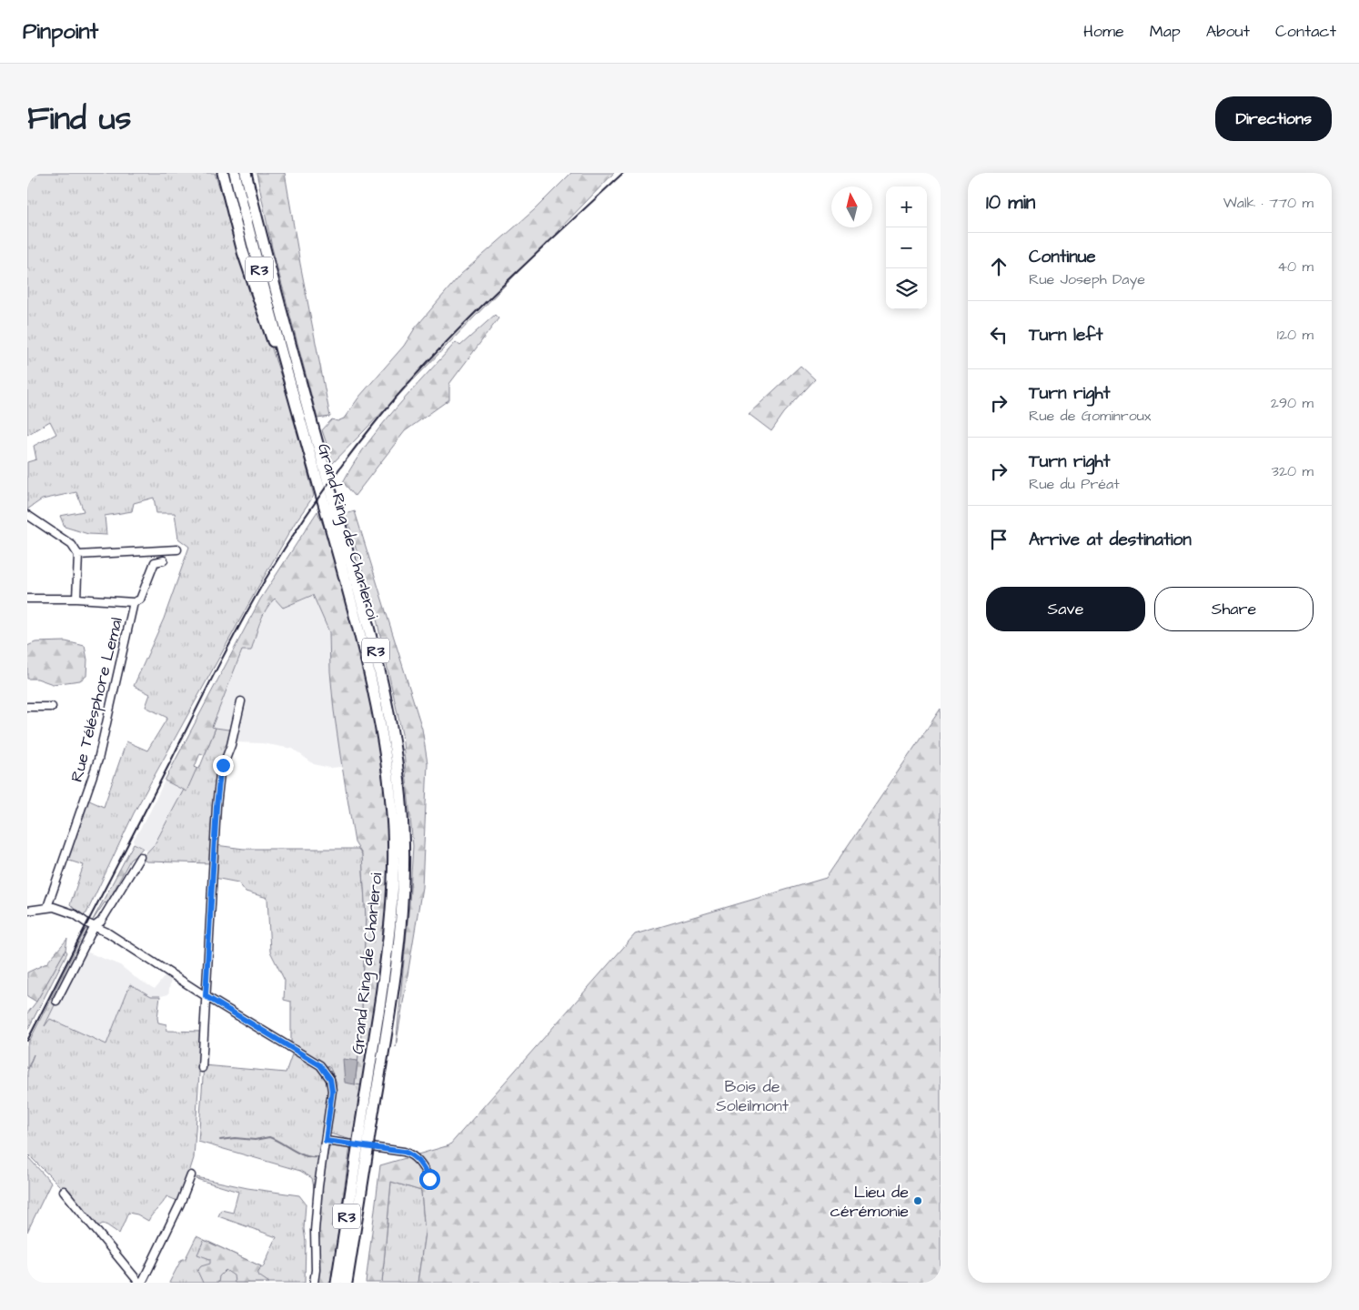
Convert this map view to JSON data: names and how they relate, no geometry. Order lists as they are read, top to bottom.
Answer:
{
  "streets": {
    "highway": ["R3", "Grand Ring de Charleroi"],
    "street": ["Rue Télésphore Lemal"]
  },
  "parks": ["Bois de Soleilmont"],
  "places": ["Lieu de cérémonie"],
  "north": "top",
  "page": {
    "header": "Pinpoint",
    "nav": [
      "Home",
      "Map",
      "About",
      "Contact"
    ],
    "title": "Find us",
    "buttons": [
      "Directions",
      ["Save", "Share"]
    ],
    "heading": ["10 min", "Walk · 770 m"],
    "map_buttons": ["+", "−"],
    "list": [
      ["Continue", "Rue Joseph Daye", "40 m"],
      ["Turn left", "120 m"],
      ["Turn right", "Rue de Gominroux", "290 m"],
      ["Turn right", "Rue du Préat", "320 m"],
      "Arrive at destination"
    ]
  }
}
